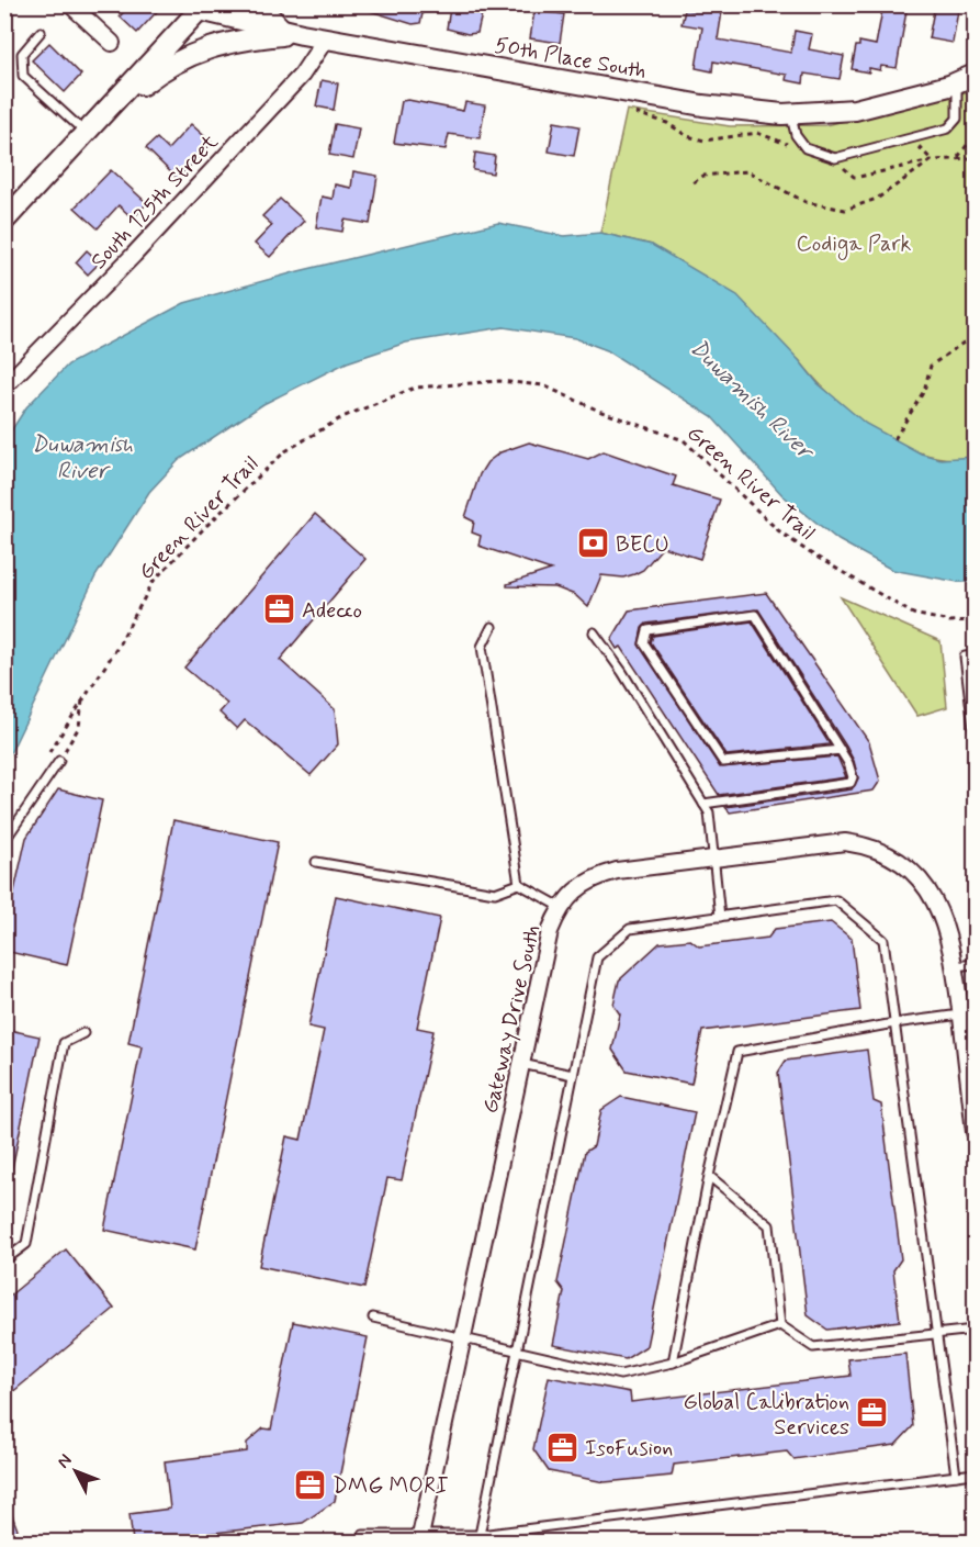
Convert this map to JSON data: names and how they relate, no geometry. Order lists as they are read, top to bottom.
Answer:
{
  "streets": {
    "street": ["50th Place South", "South 125th Street", "Gateway Drive South"],
    "path": ["Green River Trail"]
  },
  "crossings": [
    ["50th Place South", "South 125th Street"]
  ],
  "water": ["Duwamish River"],
  "parks": ["Codiga Park"],
  "places": {
    "bank": ["BECU"],
    "office": [
      "Adecco",
      "Global Calibration Services",
      "IsoFusion",
      "DMG MORI"
    ]
  },
  "north": "top left"
}
